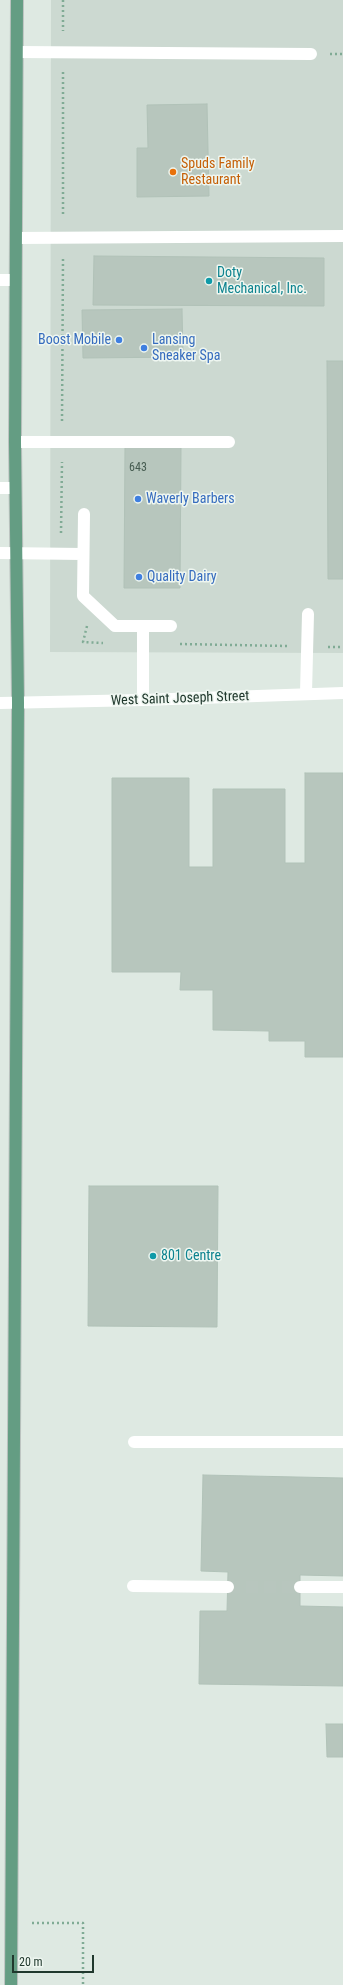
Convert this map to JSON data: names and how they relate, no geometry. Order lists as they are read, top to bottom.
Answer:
{
  "streets": {
    "street": ["West Saint Joseph Street"]
  },
  "places": [
    "Spuds Family Restaurant",
    "Doty Mechanical, Inc.",
    "Boost Mobile",
    "Lansing Sneaker Spa",
    "Waverly Barbers",
    "Quality Dairy",
    "801 Centre"
  ],
  "house_numbers": ["643"],
  "scale_bar": "20 m"
}
